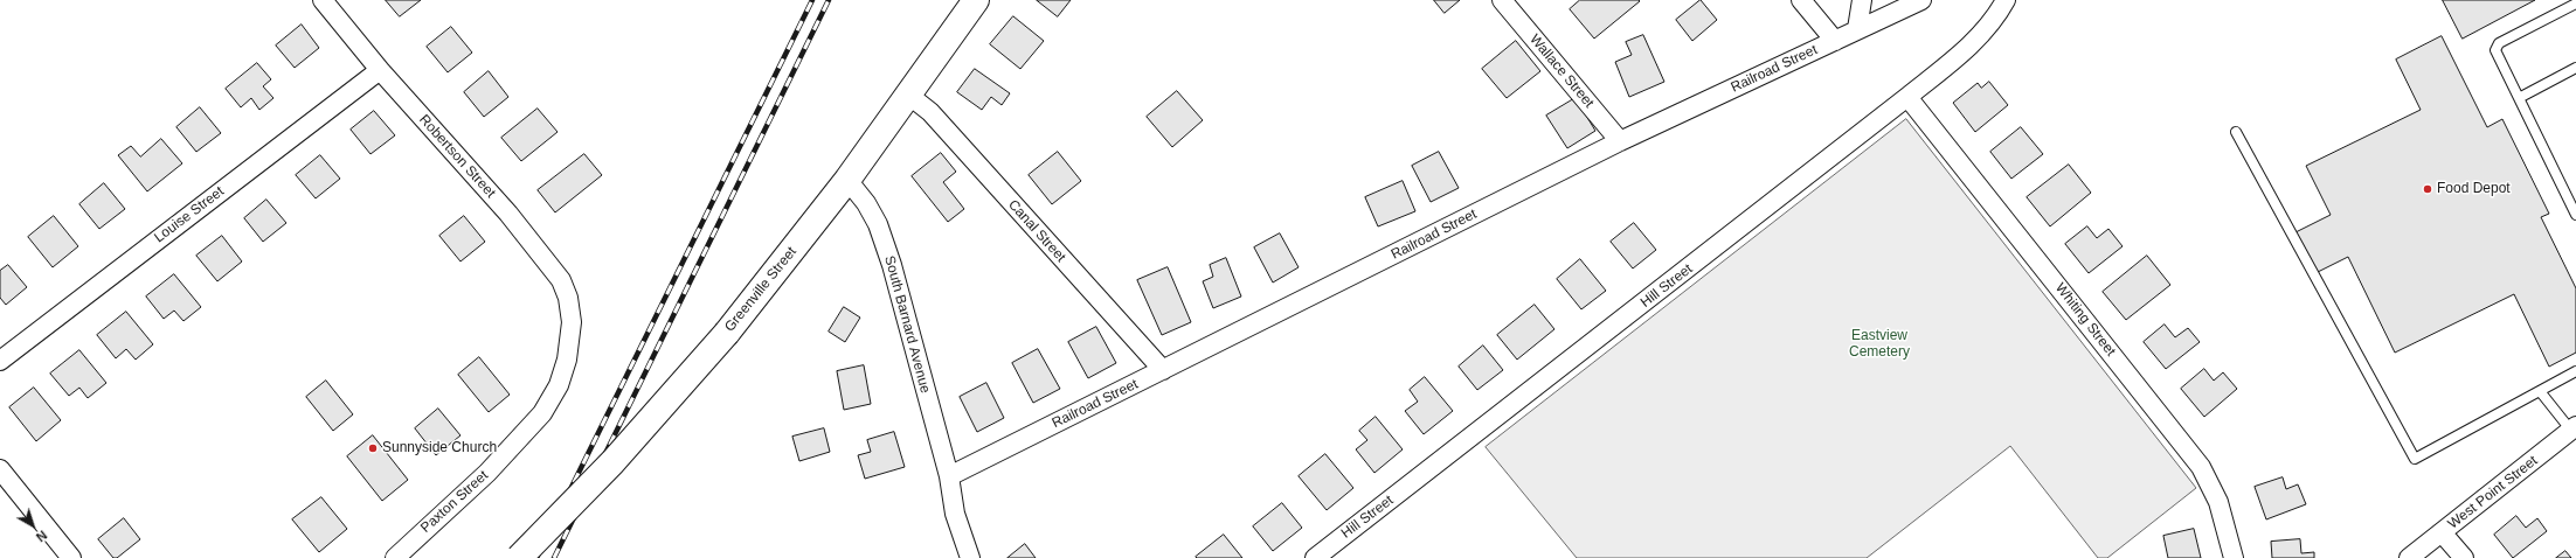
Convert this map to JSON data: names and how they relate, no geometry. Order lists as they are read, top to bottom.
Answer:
{
  "streets": {
    "street": [
      "Railroad Street",
      "Wallace Street",
      "Robertson Street",
      "Louise Street",
      "Canal Street",
      "Hill Street",
      "Greenville Street",
      "Whiting Street",
      "South Barnard Avenue",
      "West Point Street",
      "Paxton Street"
    ]
  },
  "crossings": [
    ["Railroad Street", "Wallace Street"],
    ["Railroad Street", "Canal Street"],
    ["Railroad Street", "South Barnard Avenue"],
    ["Robertson Street", "Louise Street"],
    ["Robertson Street", "Paxton Street"],
    ["Canal Street", "Greenville Street"],
    ["Hill Street", "Whiting Street"],
    ["Greenville Street", "South Barnard Avenue"]
  ],
  "parks": ["Eastview Cemetery"],
  "places": ["Food Depot", "Sunnyside Church"],
  "north": "bottom right"
}
